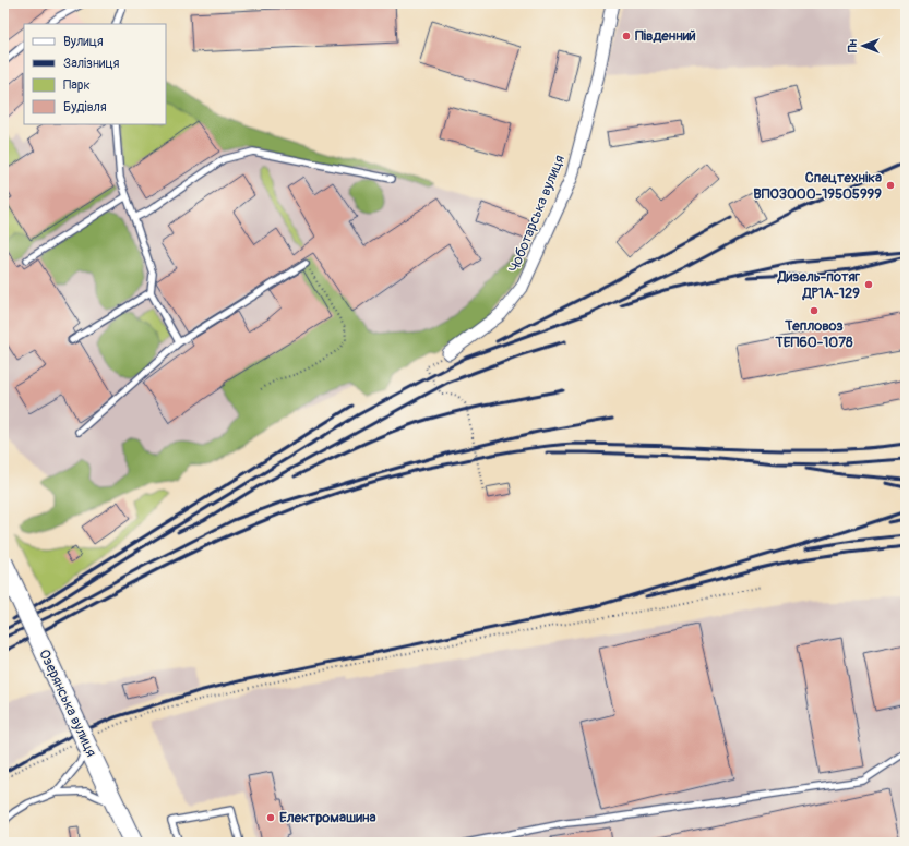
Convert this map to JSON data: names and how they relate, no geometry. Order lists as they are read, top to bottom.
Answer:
{
  "streets": {
    "main road": ["Озерянська вулиця"],
    "street": ["Чоботарська вулиця"]
  },
  "places": [
    "Південний",
    "Спецтехніка ВПО3000-19505999",
    "Дизель-потяг ДР1А-129",
    "Тепловоз ТЕП60-1078",
    "Електромашина"
  ],
  "legend": [
    "Вулиця",
    "Залізниця",
    "Парк",
    "Будівля"
  ],
  "north": "left"
}
